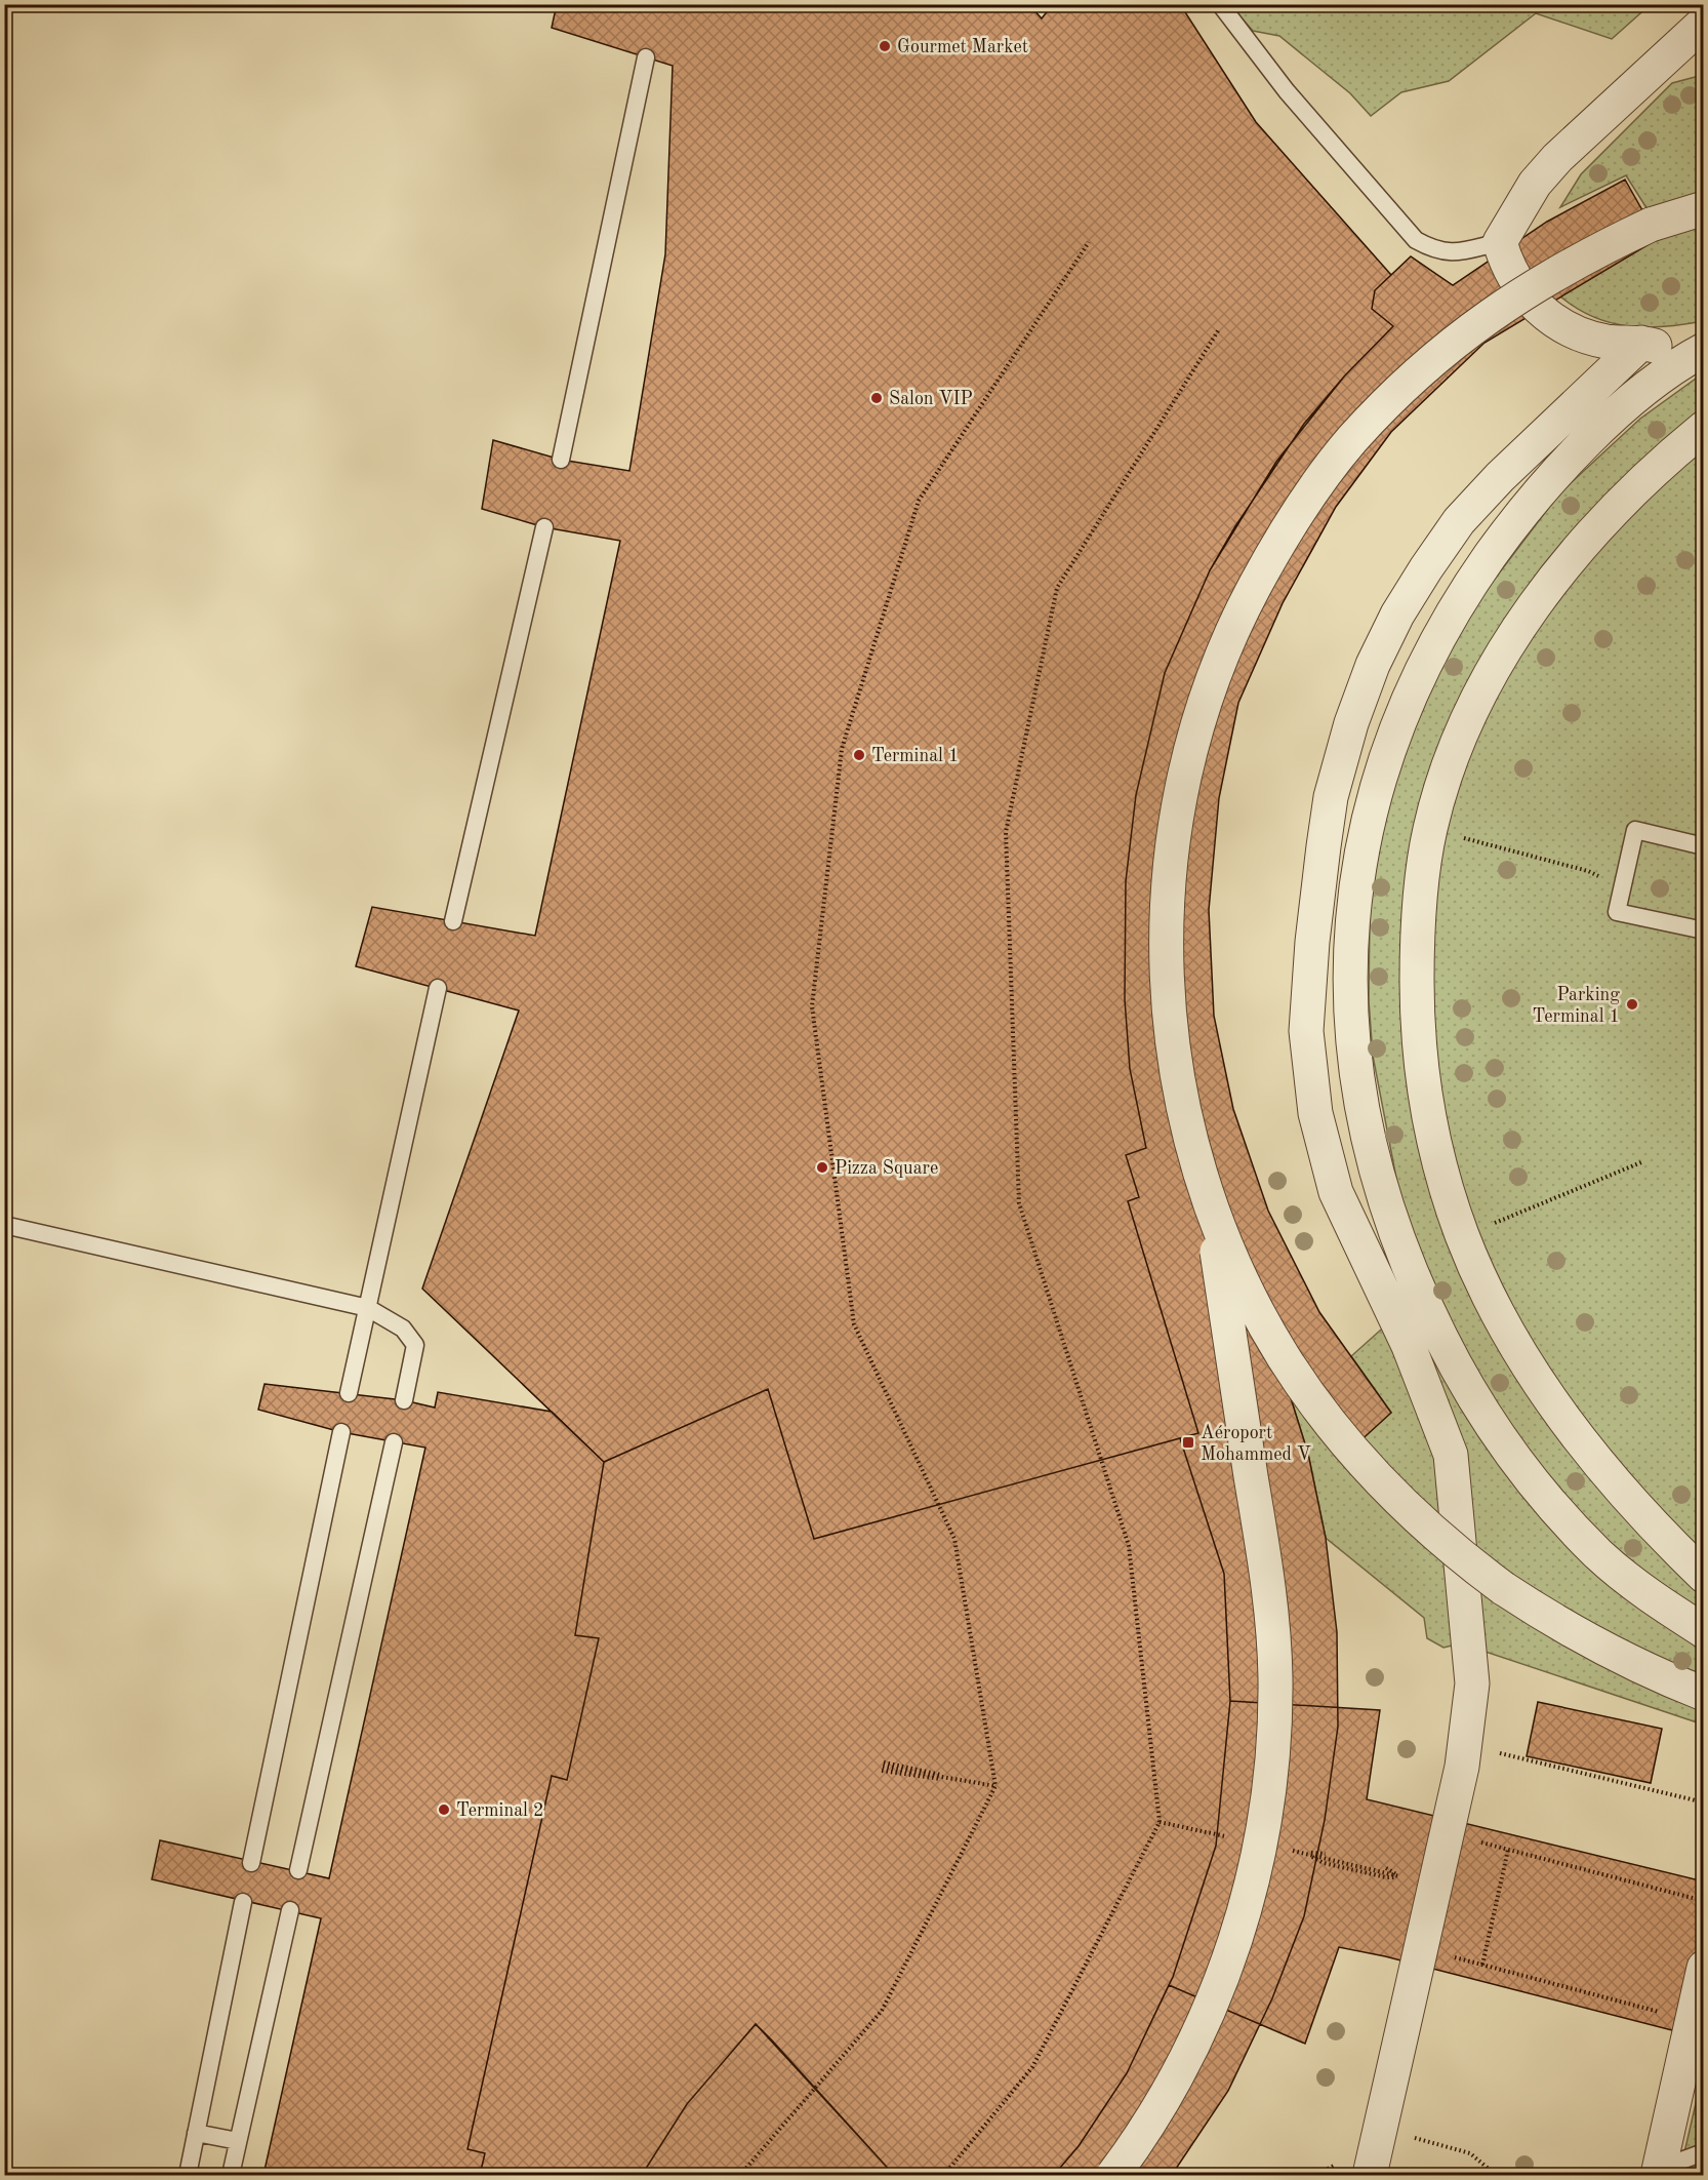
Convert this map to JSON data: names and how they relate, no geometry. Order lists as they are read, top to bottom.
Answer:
{
  "places": {
    "other": [
      "Gourmet Market",
      "Salon VIP",
      "Terminal 1",
      "Parking Terminal 1",
      "Pizza Square",
      "Terminal 2"
    ],
    "transit": ["Aéroport Mohammed V"]
  }
}
